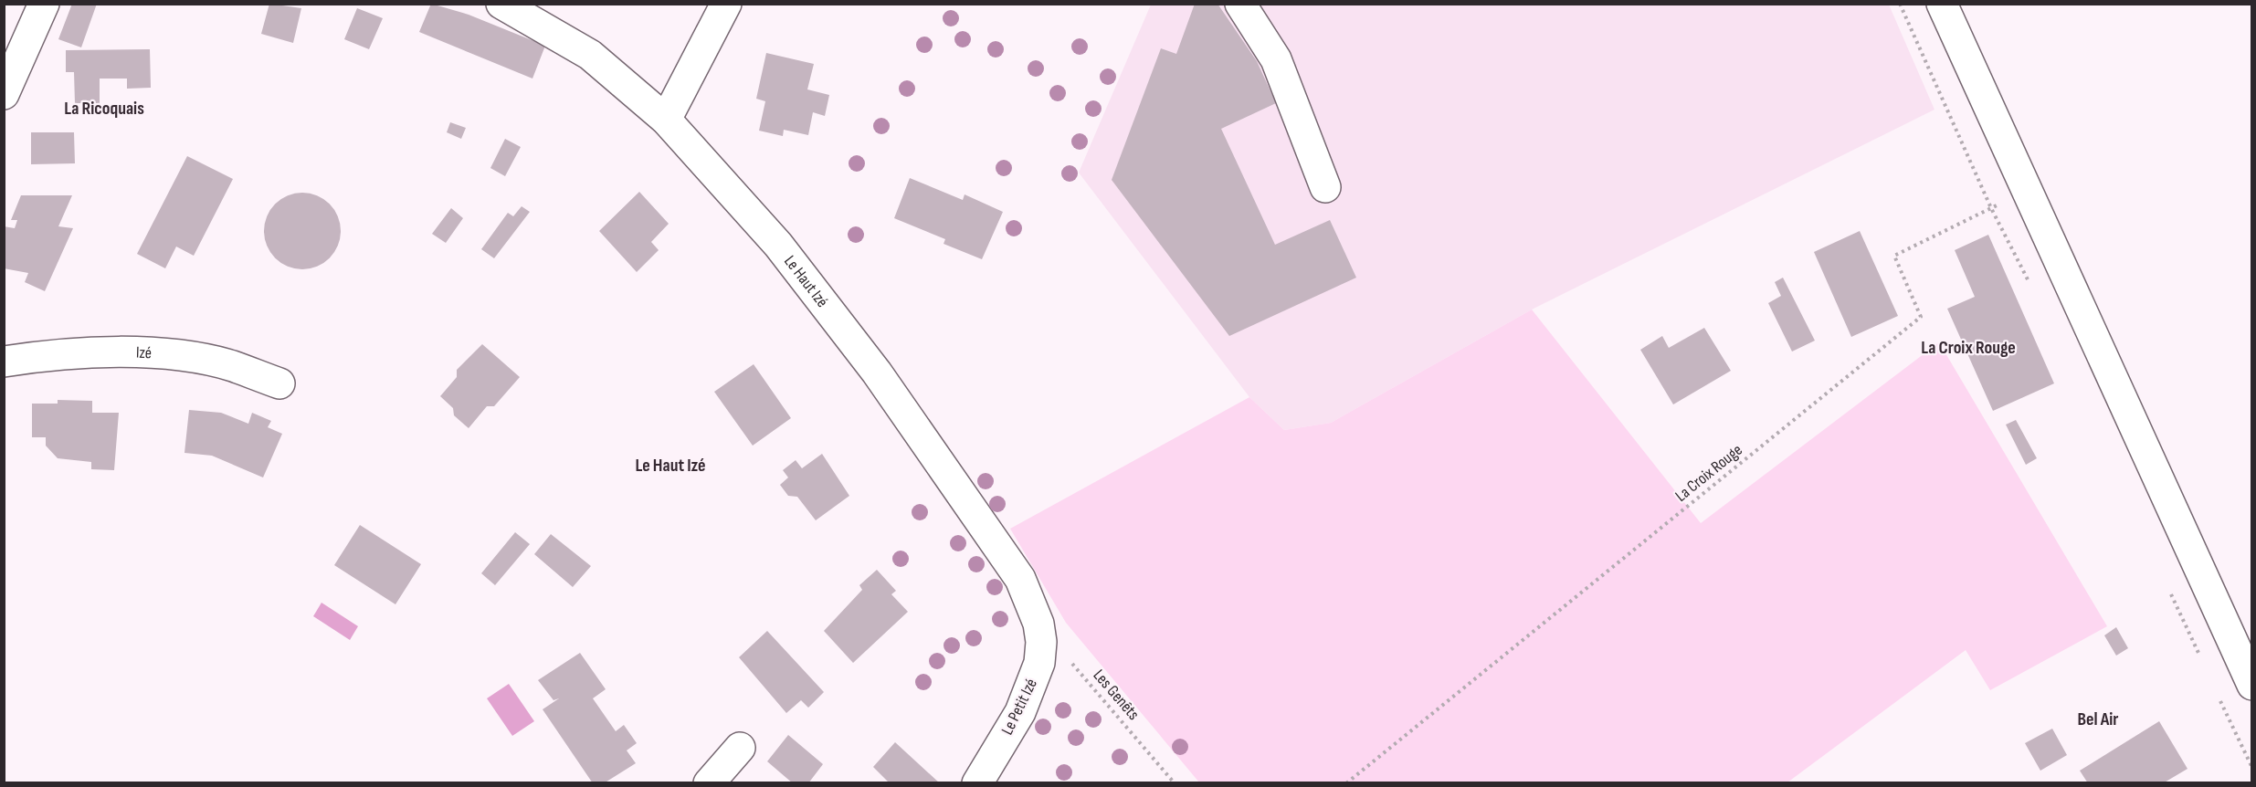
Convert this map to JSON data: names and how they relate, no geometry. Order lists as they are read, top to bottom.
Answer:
{
  "streets": {
    "street": ["Le Haut Izé", "Izé", "Le Petit Izé"],
    "path": ["La Croix Rouge", "Les Genêts"]
  },
  "crossings": [
    ["Le Haut Izé", "Les Genêts"],
    ["Le Haut Izé", "Le Petit Izé"],
    ["Les Genêts", "Le Petit Izé"]
  ],
  "districts": [
    "La Ricoquais",
    "La Croix Rouge",
    "Le Haut Izé",
    "Bel Air"
  ]
}
